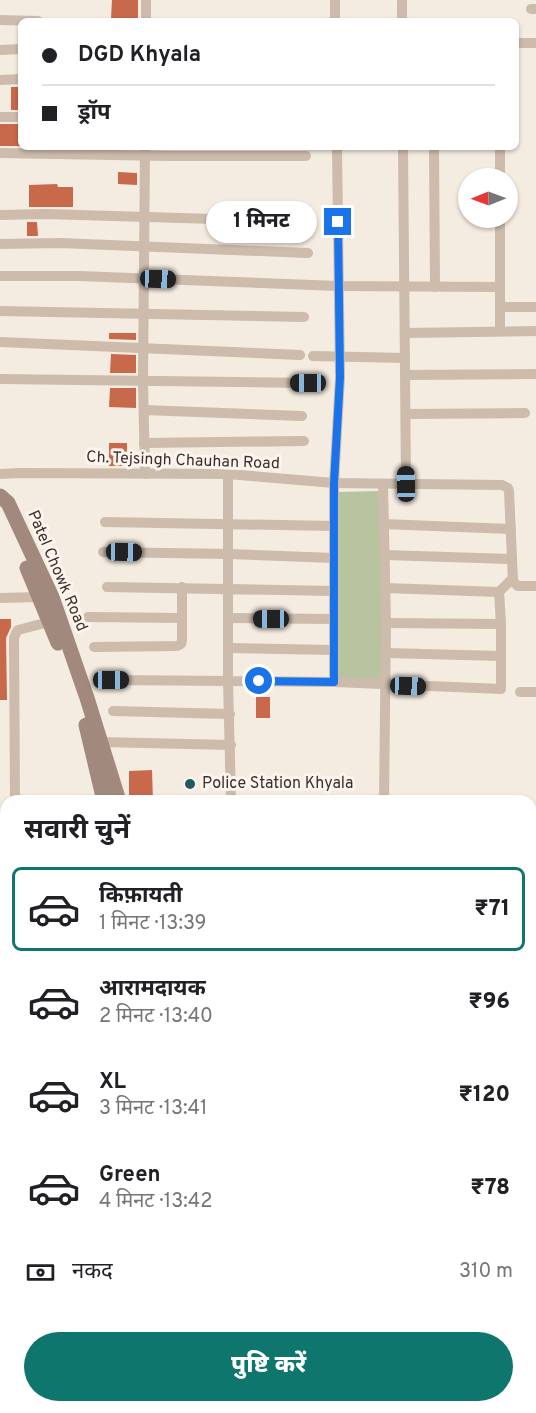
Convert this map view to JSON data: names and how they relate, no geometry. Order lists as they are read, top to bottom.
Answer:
{
  "streets": {
    "street": ["Ch. Tejsingh Chauhan Road", "Patel Chowk Road"]
  },
  "places": ["Police Station Khyala"],
  "north": "left",
  "page": {
    "banner": ["DGD Khyala", "ड्रॉप"],
    "bubble": "1 मिनट",
    "heading": "सवारी चुनें",
    "list": [
      {
        "name": "किफ़ायती",
        "note": "1 मिनट · 13:39",
        "value": "₹71"
      },
      {
        "name": "आरामदायक",
        "note": "2 मिनट · 13:40",
        "value": "₹96"
      },
      {
        "name": "XL",
        "note": "3 मिनट · 13:41",
        "value": "₹120"
      },
      {
        "name": "Green",
        "note": "4 मिनट · 13:42",
        "value": "₹78"
      }
    ],
    "pay": ["नकद", "310 m"],
    "buttons": "पुष्टि करें"
  }
}
